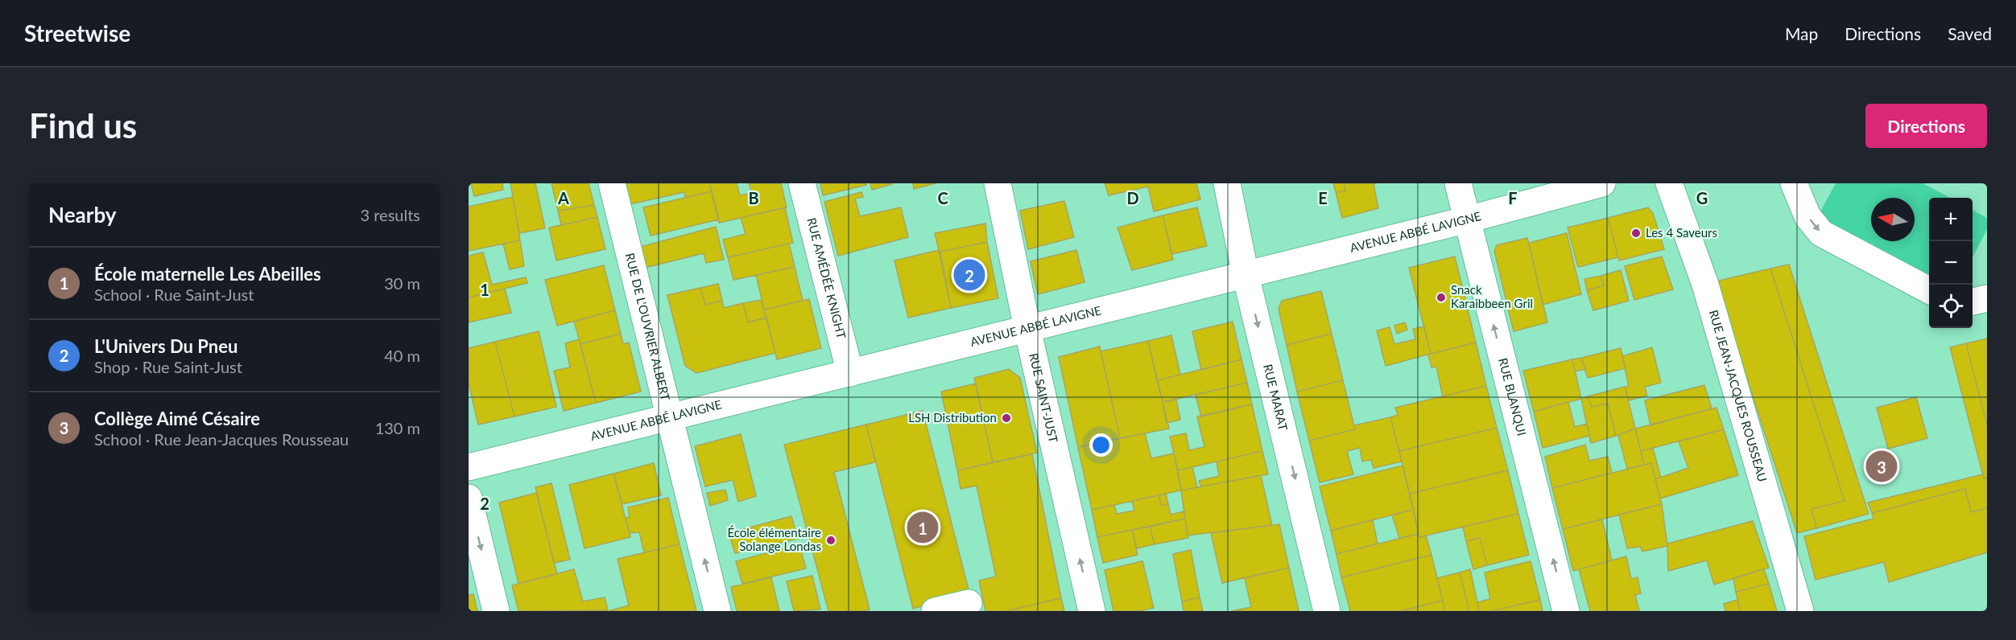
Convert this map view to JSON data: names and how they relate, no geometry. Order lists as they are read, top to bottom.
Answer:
{
  "streets": {
    "street": [
      "AVENUE ABBÉ LAVIGNE",
      "RUE AMÉDÉE KNIGHT",
      "RUE DE L'OUVRIER ALBERT",
      "RUE JEAN-JACQUES ROUSSEAU",
      "RUE SAINT-JUST",
      "RUE MARAT",
      "RUE BLANQUI"
    ]
  },
  "crossings": [
    ["AVENUE ABBÉ LAVIGNE", "RUE AMÉDÉE KNIGHT"],
    ["AVENUE ABBÉ LAVIGNE", "RUE DE L'OUVRIER ALBERT"],
    ["AVENUE ABBÉ LAVIGNE", "RUE SAINT-JUST"],
    ["AVENUE ABBÉ LAVIGNE", "RUE MARAT"],
    ["AVENUE ABBÉ LAVIGNE", "RUE BLANQUI"]
  ],
  "one_way": ["RUE SAINT-JUST", "RUE MARAT", "RUE BLANQUI"],
  "places": [
    "Les 4 Saveurs",
    "Snack Karaibbeen Gril",
    "LSH Distribution",
    "École élémentaire Solange Londas"
  ],
  "north": "left",
  "page": {
    "header": "Streetwise",
    "nav": ["Map", "Directions", "Saved"],
    "buttons": "Directions",
    "title": "Find us",
    "heading": ["Nearby", "3 results"],
    "map_buttons": ["+", "−"],
    "list": [
      {
        "mark": "1",
        "name": "École maternelle Les Abeilles",
        "note": "School · Rue Saint-Just",
        "value": "30 m"
      },
      {
        "mark": "2",
        "name": "L'Univers Du Pneu",
        "note": "Shop · Rue Saint-Just",
        "value": "40 m"
      },
      {
        "mark": "3",
        "name": "Collège Aimé Césaire",
        "note": "School · Rue Jean-Jacques Rousseau",
        "value": "130 m"
      }
    ],
    "pins": ["2", "3", "1"]
  },
  "grid": {
    "columns": [
      "A",
      "B",
      "C",
      "D",
      "E",
      "F",
      "G"
    ],
    "rows": ["1", "2"]
  }
}
